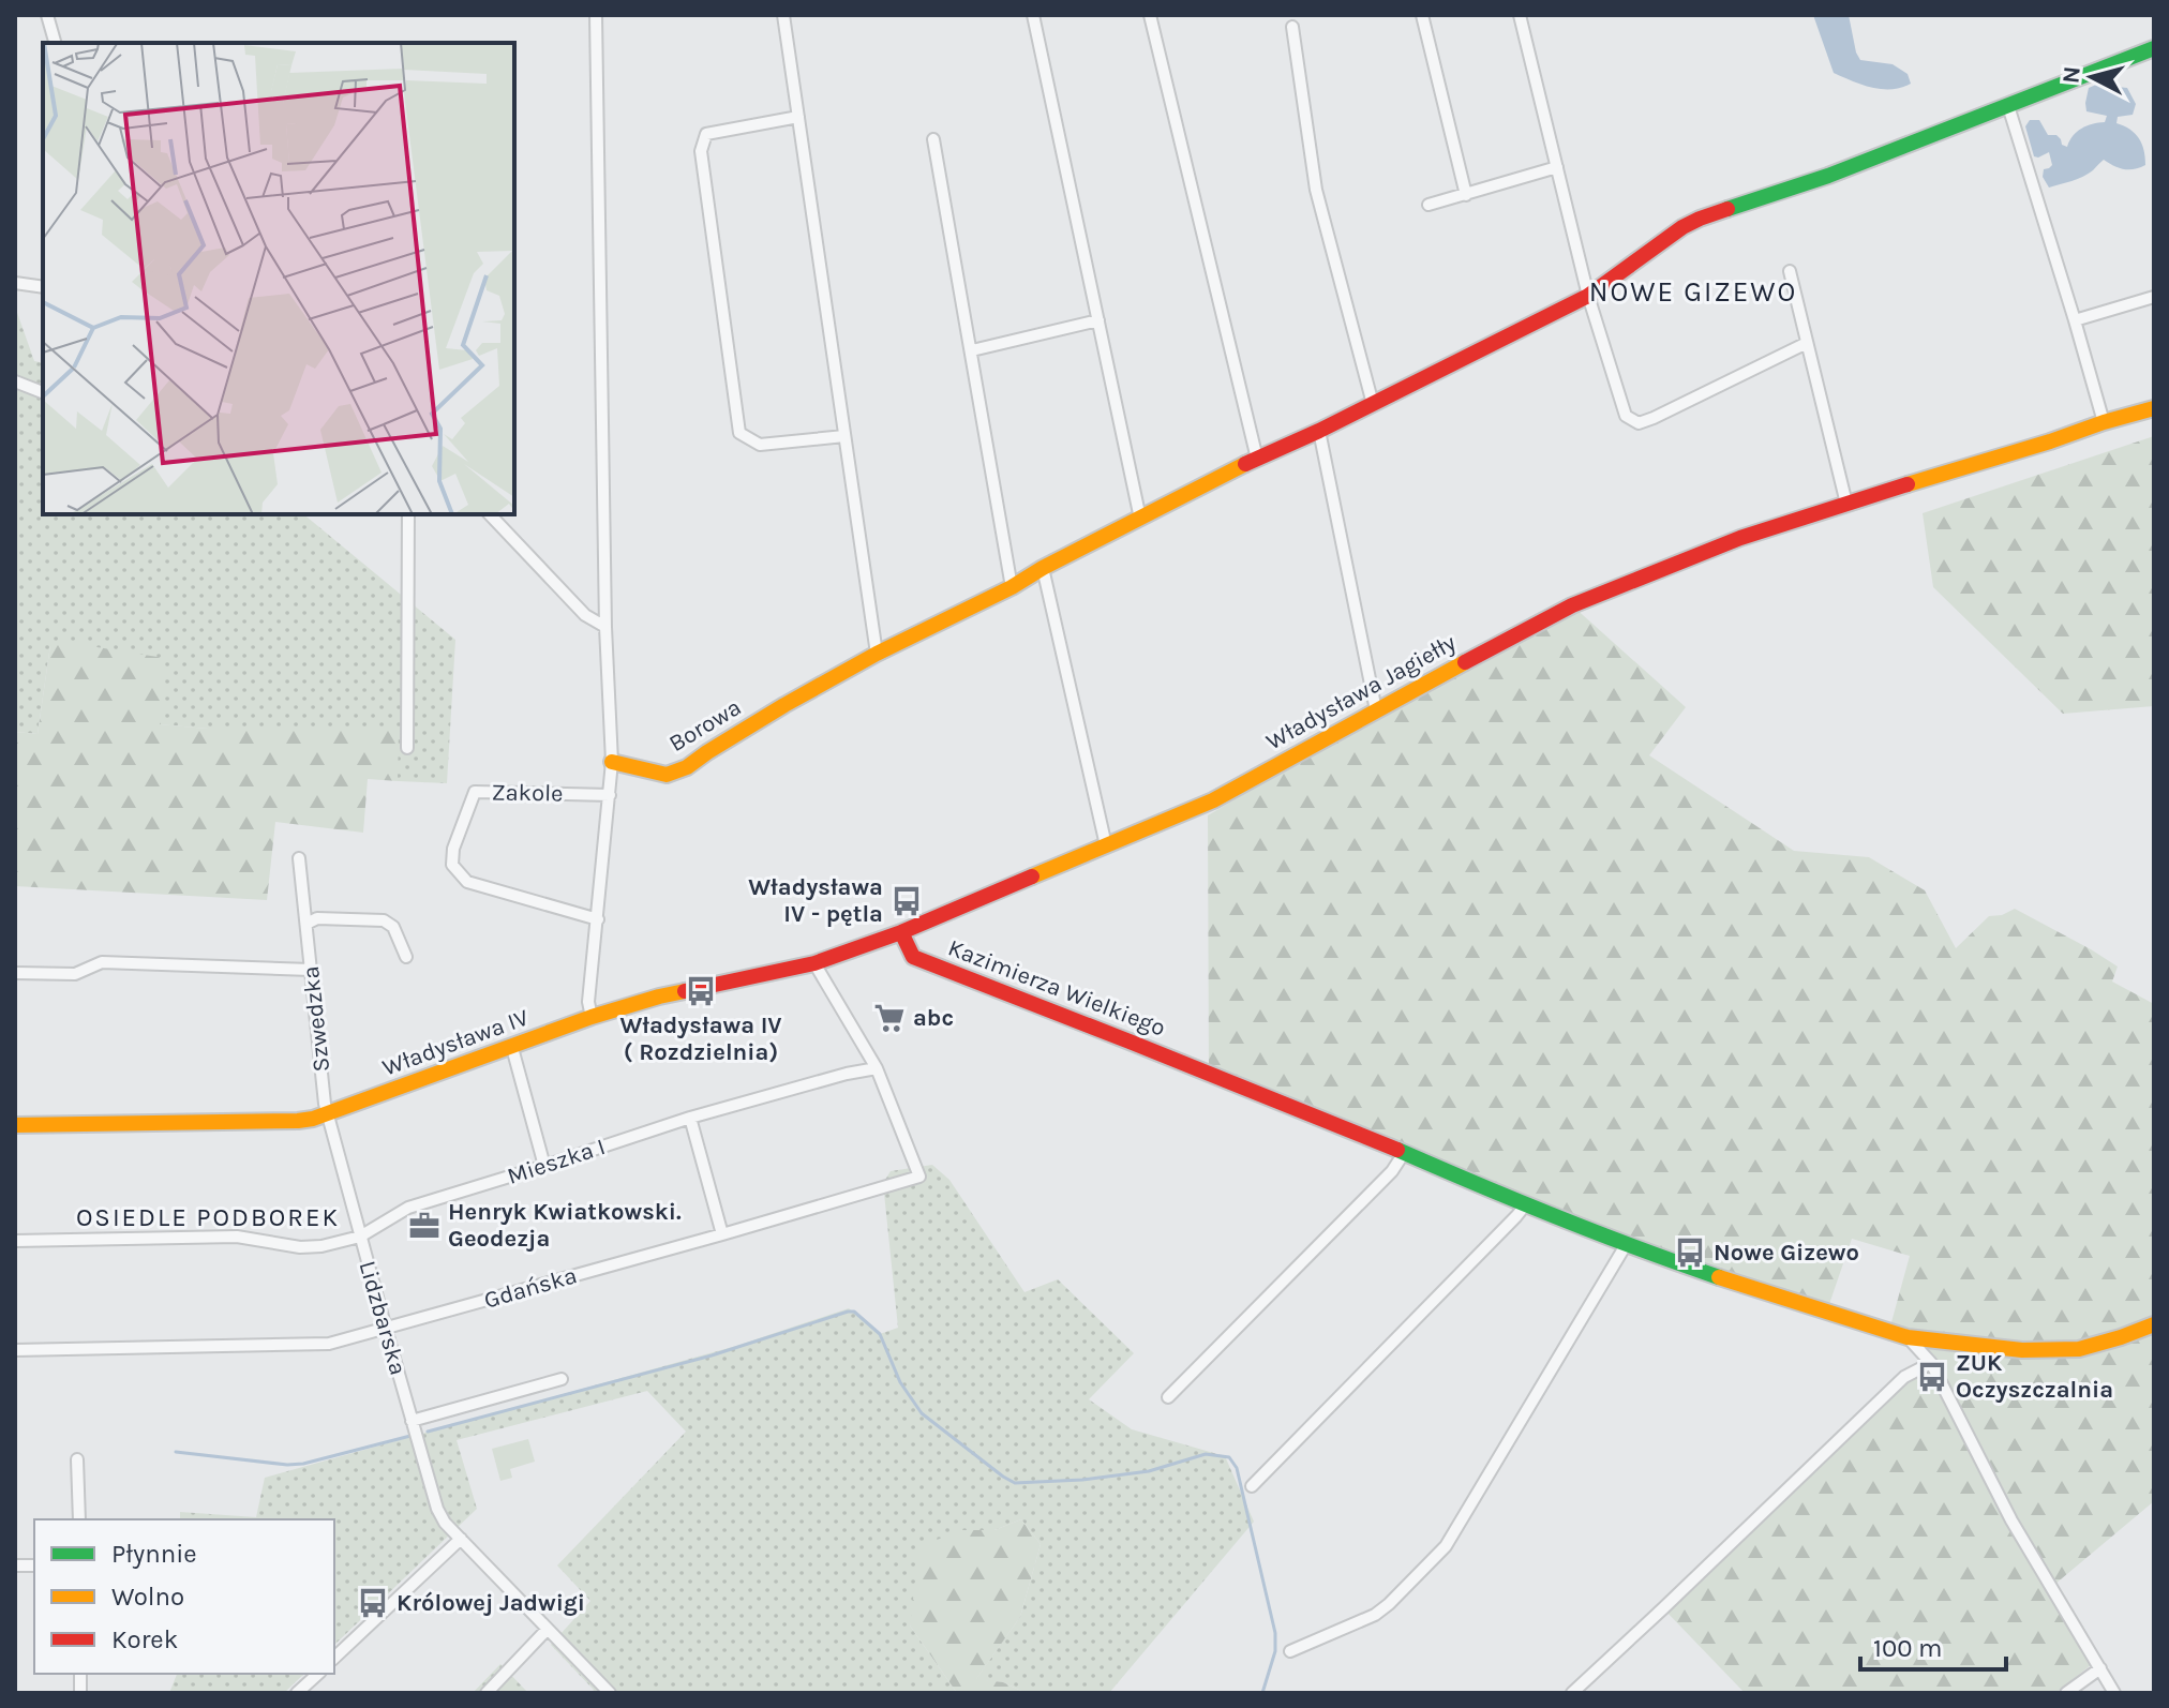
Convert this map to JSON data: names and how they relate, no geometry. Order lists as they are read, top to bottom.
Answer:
{
  "streets": {
    "street": [
      "Władysława Jagiełły",
      "Borowa",
      "Zakole",
      "Kazimierza Wielkiego",
      "Szwedzka",
      "Władysława IV",
      "Mieszka I",
      "Gdańska",
      "Lidzbarska"
    ]
  },
  "crossings": [
    ["Władysława Jagiełły", "Kazimierza Wielkiego"],
    ["Władysława Jagiełły", "Władysława IV"],
    ["Kazimierza Wielkiego", "Władysława IV"],
    ["Szwedzka", "Władysława IV"],
    ["Szwedzka", "Lidzbarska"],
    ["Władysława IV", "Lidzbarska"],
    ["Mieszka I", "Gdańska"],
    ["Mieszka I", "Lidzbarska"],
    ["Gdańska", "Lidzbarska"]
  ],
  "districts": ["NOWE GIZEWO", "OSIEDLE PODBOREK"],
  "places": {
    "bus stop": [
      "Władysława IV - pętla",
      "Władysława IV ( Rozdzielnia)",
      "Nowe Gizewo",
      "ZUK Oczyszczalnia",
      "Królowej Jadwigi"
    ],
    "supermarket": ["abc"],
    "office": ["Henryk Kwiatkowski. Geodezja"]
  },
  "legend": ["Płynnie", "Wolno", "Korek"],
  "scale_bar": "100 m",
  "north": "left"
}
